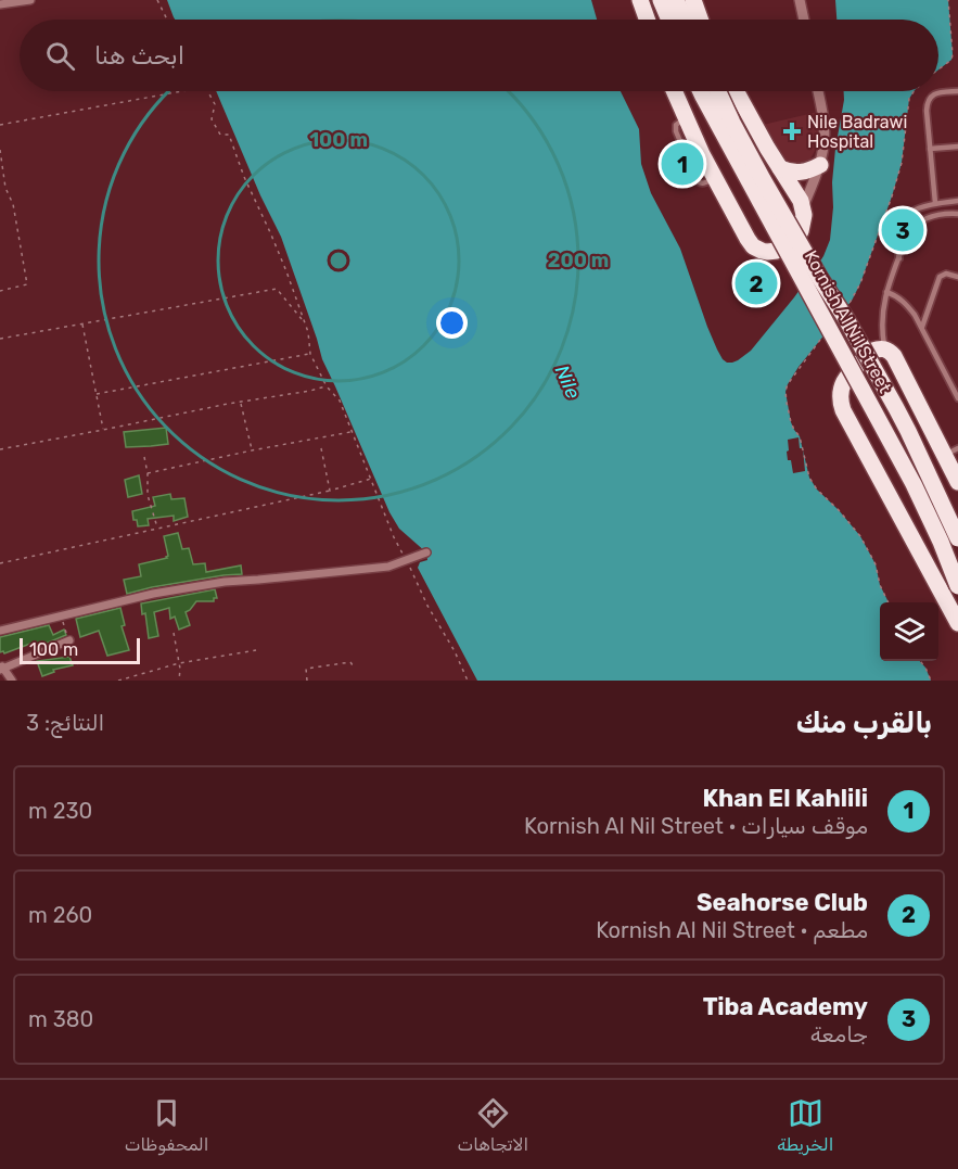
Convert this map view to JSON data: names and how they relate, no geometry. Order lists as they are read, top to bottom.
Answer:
{
  "streets": {
    "highway": ["Kornish Al Nil Street"]
  },
  "water": ["Nile"],
  "places": {
    "health": ["Nile Badrawi Hospital"]
  },
  "scale_bar": "100 m",
  "page": {
    "search": "ابحث هنا",
    "pins": ["1", "3", "2"],
    "scale": "100 m",
    "heading": ["بالقرب منك", "النتائج: 3"],
    "list": [
      {
        "mark": "1",
        "name": "Khan El Kahlili",
        "note": "موقف سيارات · Kornish Al Nil Street",
        "value": "230 m"
      },
      {
        "mark": "2",
        "name": "Seahorse Club",
        "note": "مطعم · Kornish Al Nil Street",
        "value": "260 m"
      },
      {
        "mark": "3",
        "name": "Tiba Academy",
        "note": "جامعة",
        "value": "380 m"
      }
    ],
    "nav": ["الخريطة", "الاتجاهات", "المحفوظات"]
  },
  "rings": ["100 m", "200 m"]
}
